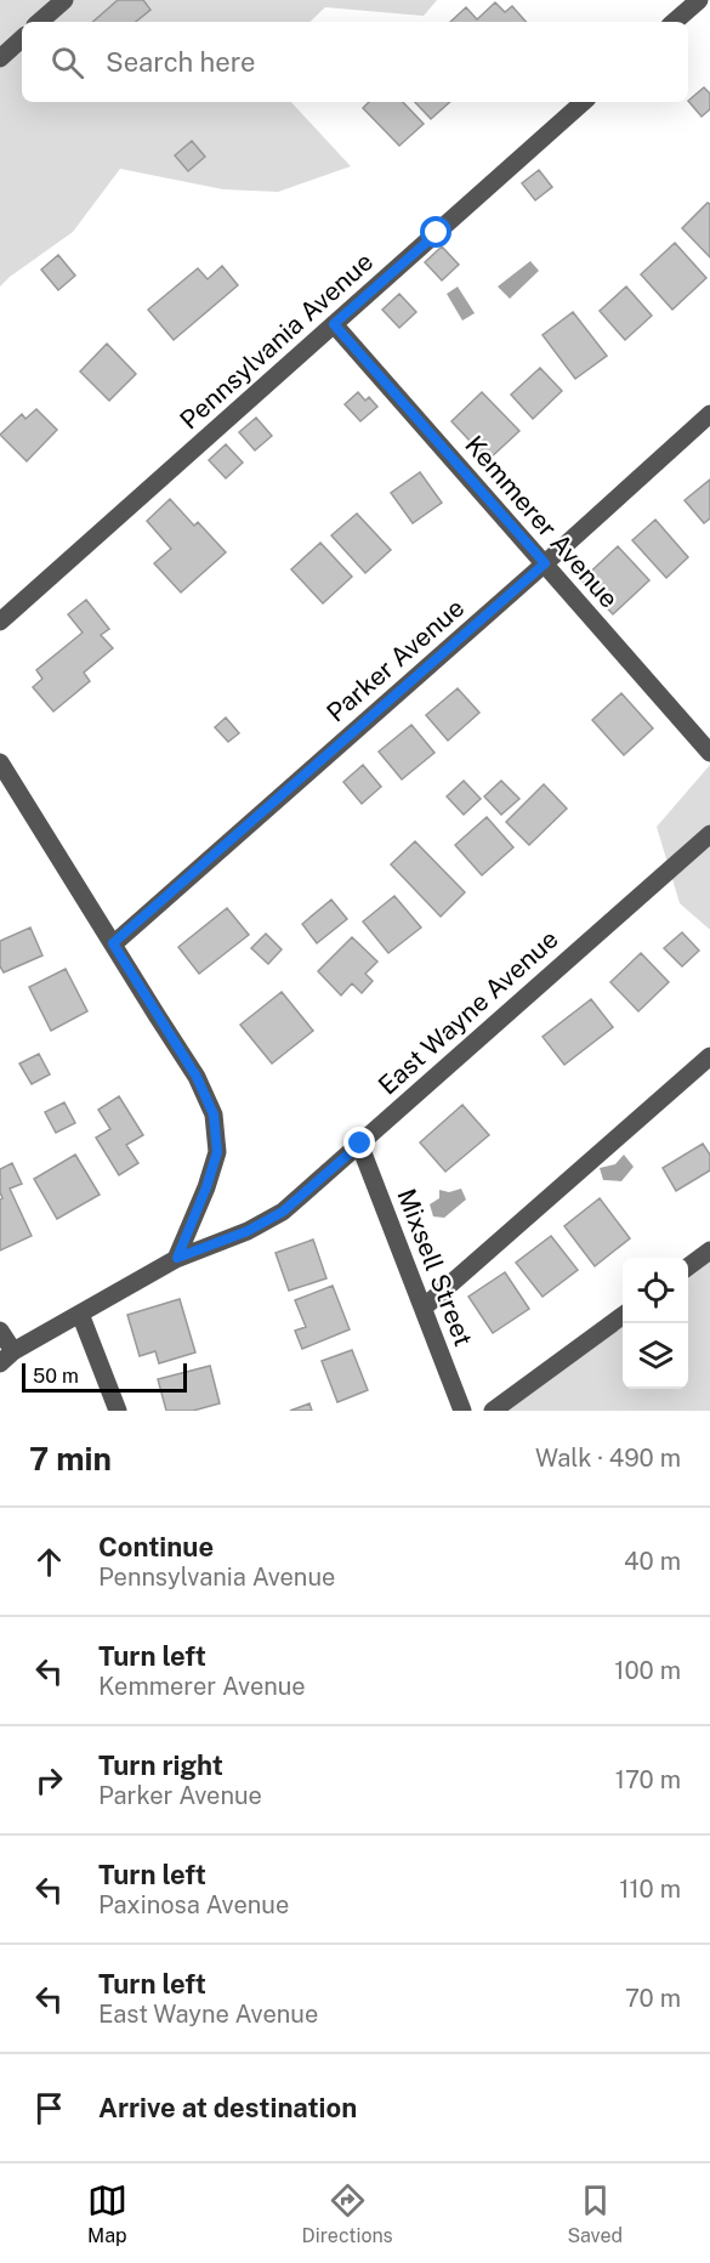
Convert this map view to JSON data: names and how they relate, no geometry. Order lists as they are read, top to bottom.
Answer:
{
  "streets": {
    "street": [
      "Pennsylvania Avenue",
      "Kemmerer Avenue",
      "Parker Avenue",
      "East Wayne Avenue",
      "Mixsell Street"
    ]
  },
  "crossings": [
    ["Pennsylvania Avenue", "Kemmerer Avenue"],
    ["Kemmerer Avenue", "Parker Avenue"],
    ["East Wayne Avenue", "Mixsell Street"]
  ],
  "scale_bar": "50 m",
  "page": {
    "search": "Search here",
    "scale": "50 m",
    "heading": ["7 min", "Walk · 490 m"],
    "list": [
      ["Continue", "Pennsylvania Avenue", "40 m"],
      ["Turn left", "Kemmerer Avenue", "100 m"],
      ["Turn right", "Parker Avenue", "170 m"],
      ["Turn left", "Paxinosa Avenue", "110 m"],
      ["Turn left", "East Wayne Avenue", "70 m"],
      "Arrive at destination"
    ],
    "nav": ["Map", "Directions", "Saved"]
  }
}
